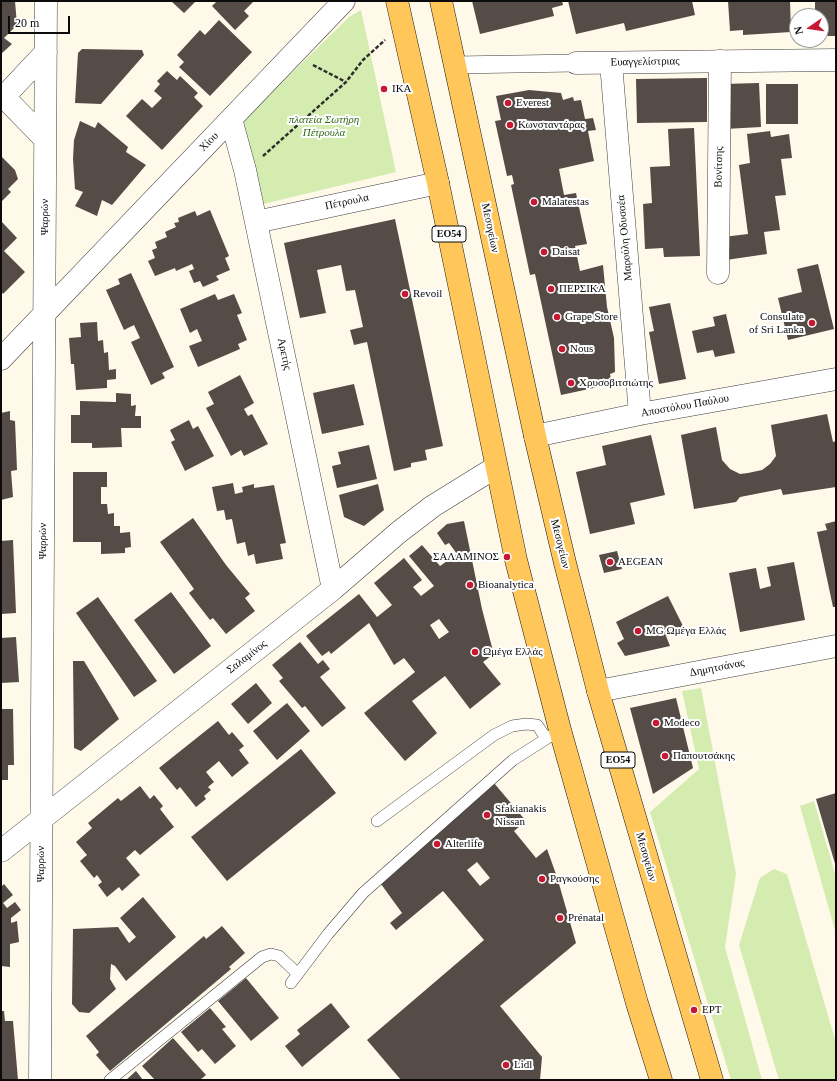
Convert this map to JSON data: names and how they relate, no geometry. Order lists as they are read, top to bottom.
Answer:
{
  "streets": {
    "main road": ["Μεσογείων", "ΕΟ54"],
    "street": [
      "Ευαγγελίστριας",
      "Χίου",
      "Βονίτσης",
      "Πέτρουλα",
      "Ψαρρών",
      "Μαρούλη Οδυσσέα",
      "Αρετής",
      "Αποστόλου Παύλου",
      "Σαλαμίνος",
      "Δημητσάνας"
    ]
  },
  "crossings": [
    ["Ευαγγελίστριας", "Βονίτσης"],
    ["Ευαγγελίστριας", "Μεσογείων"],
    ["Ευαγγελίστριας", "Μαρούλη Οδυσσέα"],
    ["Χίου", "Ψαρρών"],
    ["Χίου", "Αρετής"],
    ["Πέτρουλα", "ΕΟ54"],
    ["Πέτρουλα", "Αρετής"],
    ["Ψαρρών", "Σαλαμίνος"],
    ["Μεσογείων", "Αποστόλου Παύλου"],
    ["Μεσογείων", "Δημητσάνας"],
    ["ΕΟ54", "Σαλαμίνος"],
    ["Μαρούλη Οδυσσέα", "Αποστόλου Παύλου"],
    ["Αρετής", "Σαλαμίνος"]
  ],
  "parks": ["πλατεία Σωτήρη Πέτρουλα"],
  "places": [
    "IKA",
    "Everest",
    "Κωνσταντάρας",
    "Malatestas",
    "Daisat",
    "ΠΕΡΣΙΚΑ",
    "Revoil",
    "Grape Store",
    "Consulate of Sri Lanka",
    "Nous",
    "Χρυσοβιτσιώτης",
    "ΣΑΛΑΜΙΝΟΣ",
    "AEGEAN",
    "Bioanalytica",
    "MG Ωμέγα Ελλάς",
    "Ωμέγα Ελλάς",
    "Modeco",
    "Παπουτσάκης",
    "Sfakianakis Nissan",
    "Alterlife",
    "Ραγκούσης",
    "Prénatal",
    "ΕΡΤ",
    "Lidl"
  ],
  "scale_bar": "20 m",
  "north": "left"
}
